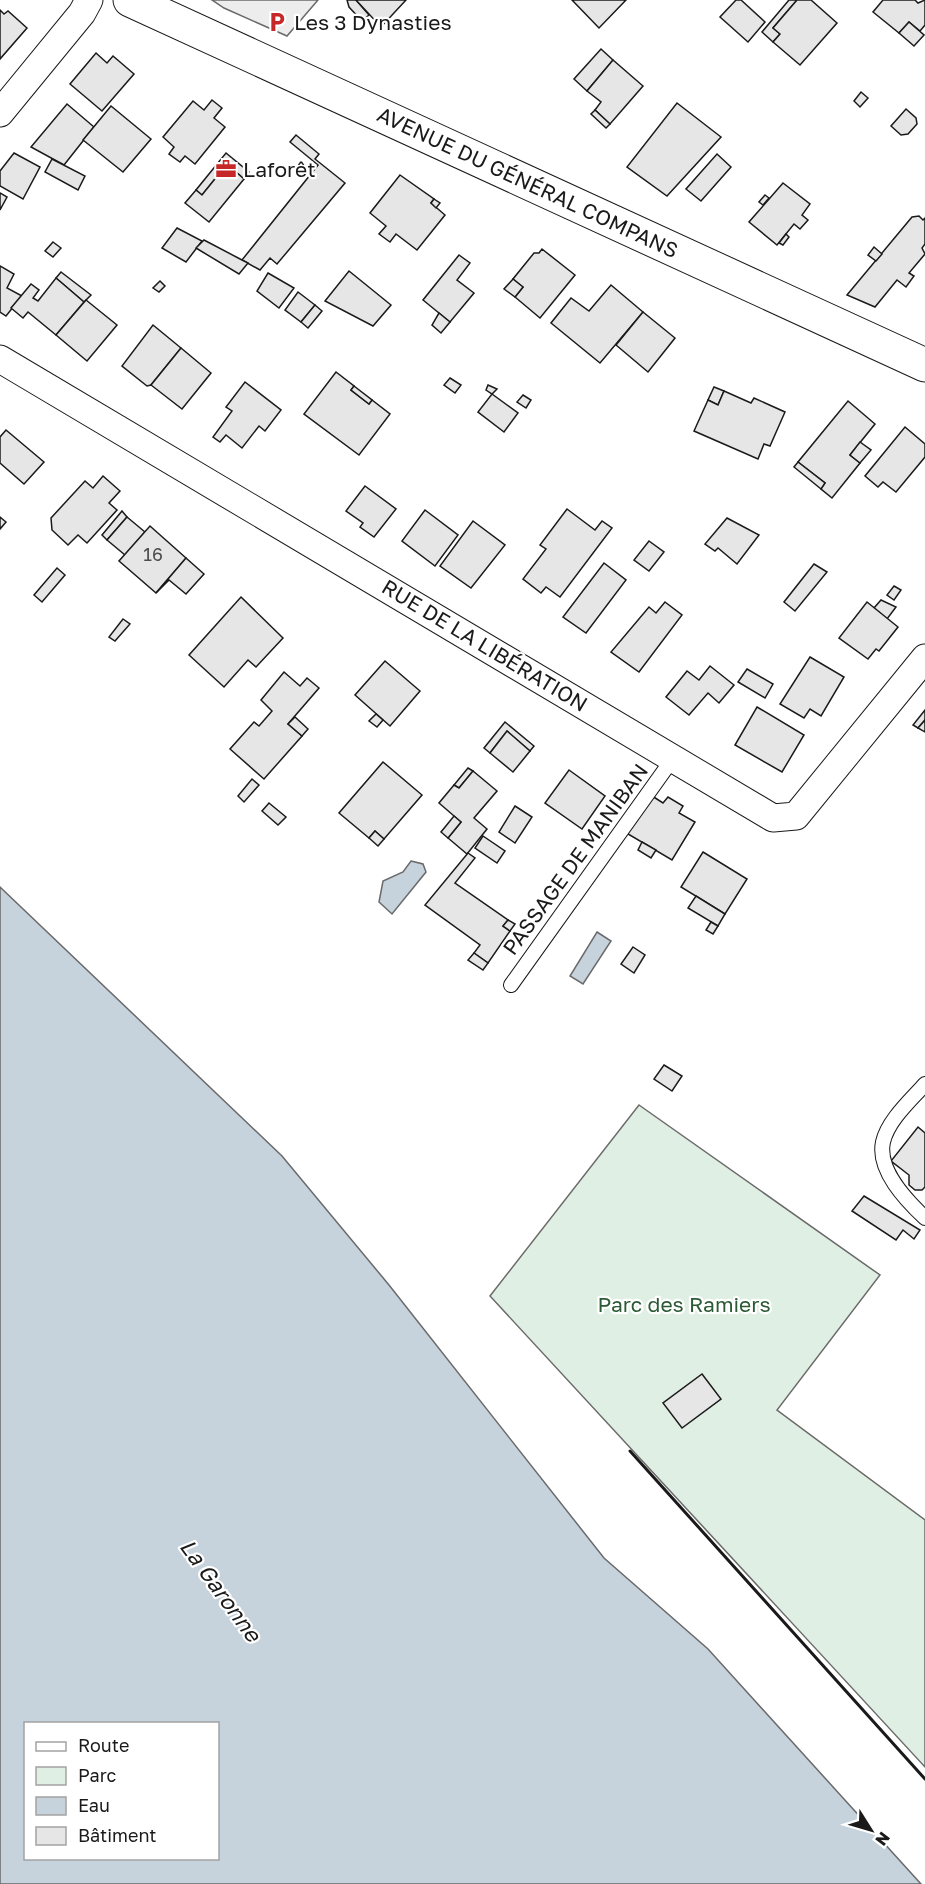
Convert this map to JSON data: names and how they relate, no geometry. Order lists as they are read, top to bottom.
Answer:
{
  "streets": {
    "main road": ["AVENUE DU GÉNÉRAL COMPANS"],
    "street": ["RUE DE LA LIBÉRATION"],
    "lane": ["PASSAGE DE MANIBAN"]
  },
  "crossings": [
    ["RUE DE LA LIBÉRATION", "PASSAGE DE MANIBAN"]
  ],
  "water": ["La Garonne"],
  "parks": ["Parc des Ramiers"],
  "places": {
    "parking": ["Les 3 Dynasties"],
    "office": ["Laforêt"]
  },
  "house_numbers": ["16"],
  "legend": [
    "Route",
    "Parc",
    "Eau",
    "Bâtiment"
  ],
  "north": "bottom right"
}
